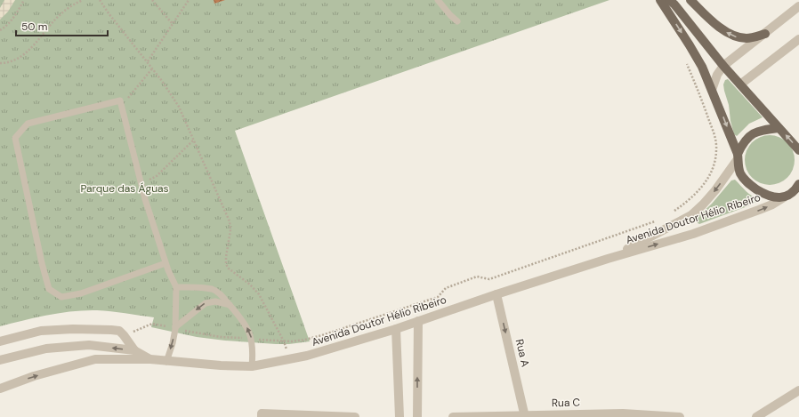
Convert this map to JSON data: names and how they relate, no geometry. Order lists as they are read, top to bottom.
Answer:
{
  "streets": {
    "main road": ["Avenida Doutor Hélio Ribeiro"],
    "street": ["Rua A", "Rua C"]
  },
  "crossings": [
    ["Avenida Doutor Hélio Ribeiro", "Rua A"],
    ["Rua A", "Rua C"]
  ],
  "one_way": ["Rua A"],
  "parks": ["Parque das Águas"],
  "scale_bar": "50 m"
}
